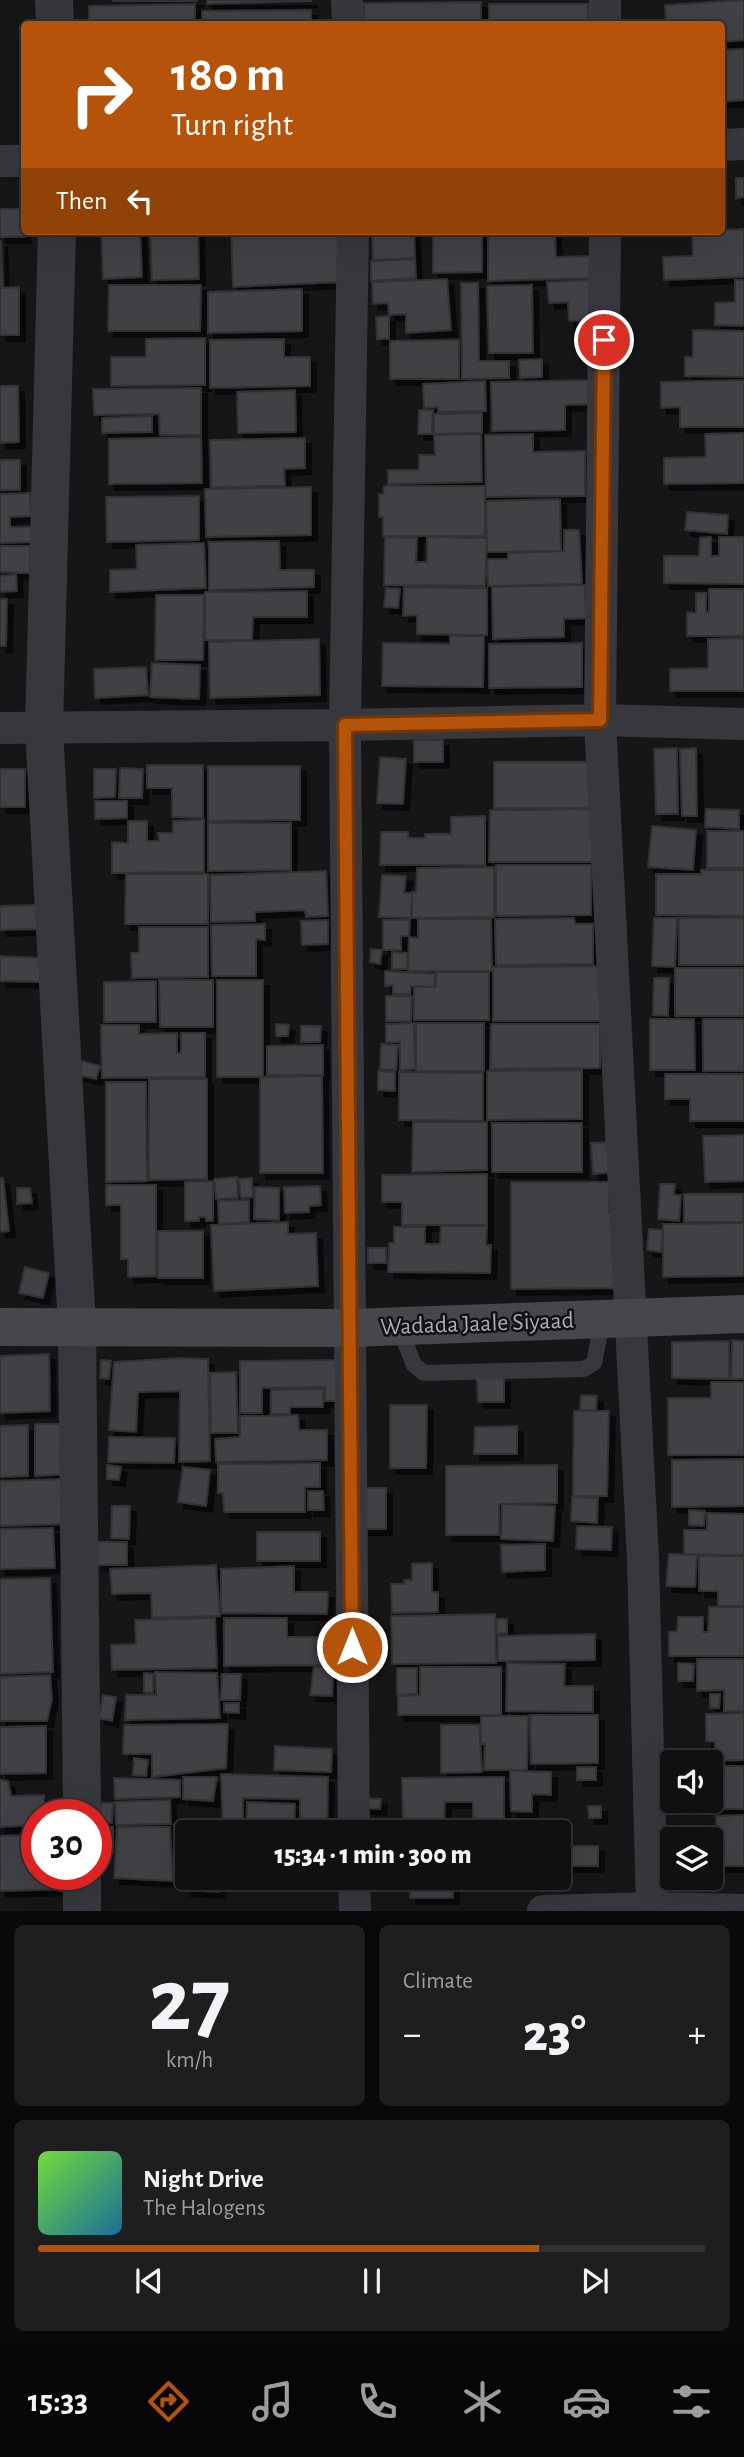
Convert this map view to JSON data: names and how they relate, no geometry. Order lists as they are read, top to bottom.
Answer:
{
  "streets": {
    "main road": ["Wadada Jaale Siyaad"]
  },
  "page": {
    "turn": ["180 m", "Turn right"],
    "then": "Then",
    "limit": "30",
    "trip": "15:34 · 1 min · 300 m",
    "tile": [
      ["27", "km/h"],
      "Climate"
    ],
    "heat": ["−", "23°", "+"],
    "song": ["Night Drive", "The Halogens"],
    "tabs": "15:33"
  }
}
